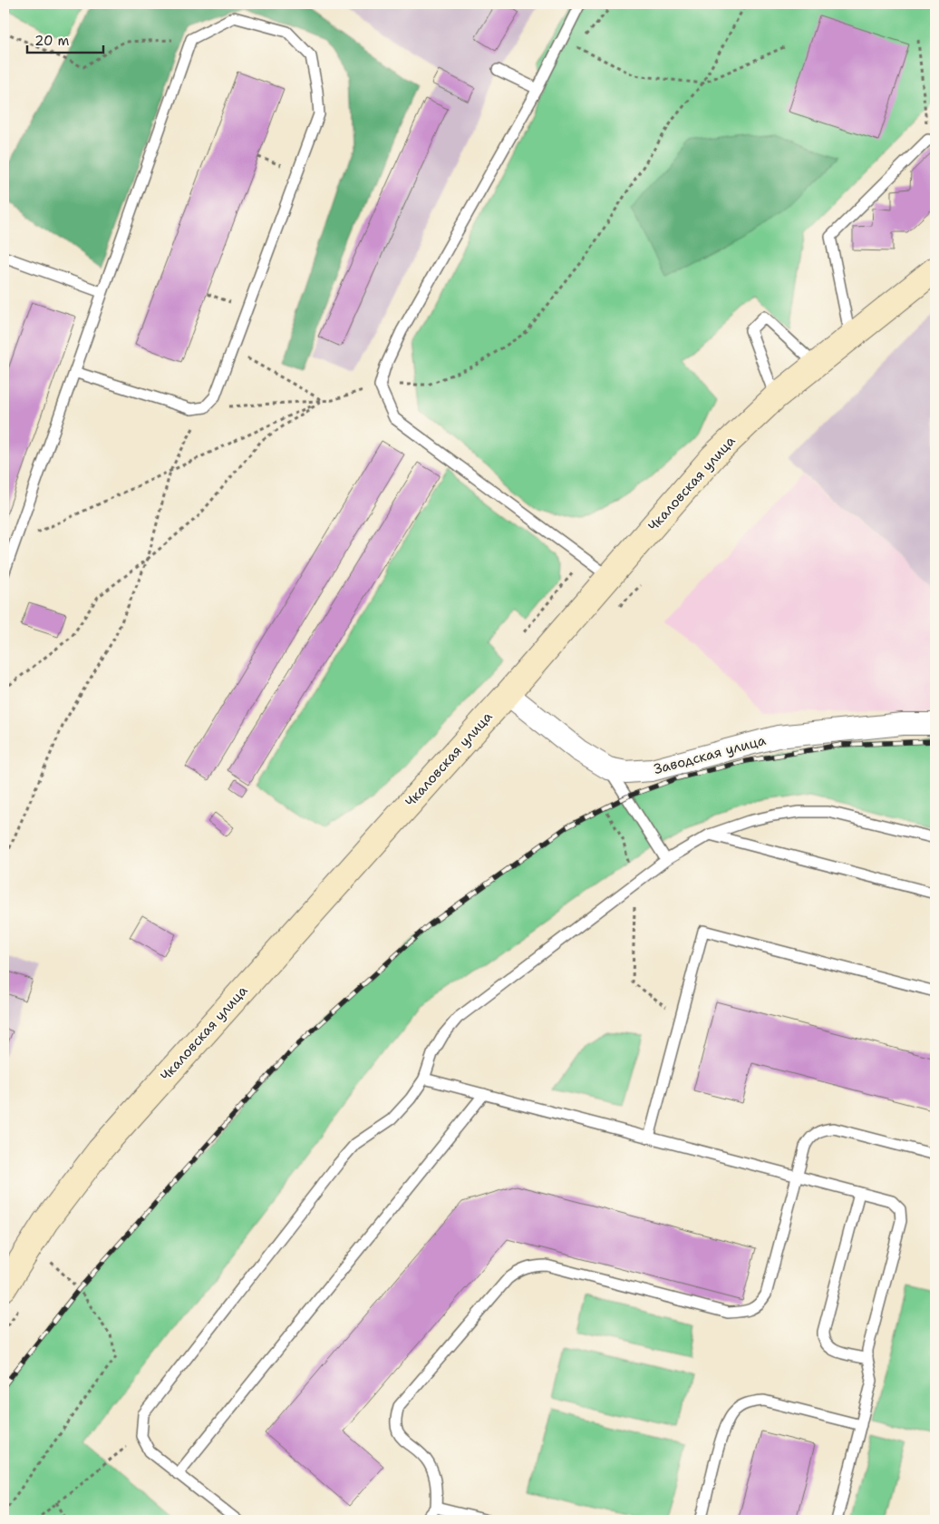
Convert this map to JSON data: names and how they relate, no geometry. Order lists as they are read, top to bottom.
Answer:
{
  "streets": {
    "main road": ["Чкаловская улица"],
    "street": ["Заводская улица"]
  },
  "crossings": [
    ["Чкаловская улица", "Заводская улица"]
  ],
  "scale_bar": "20 m"
}
